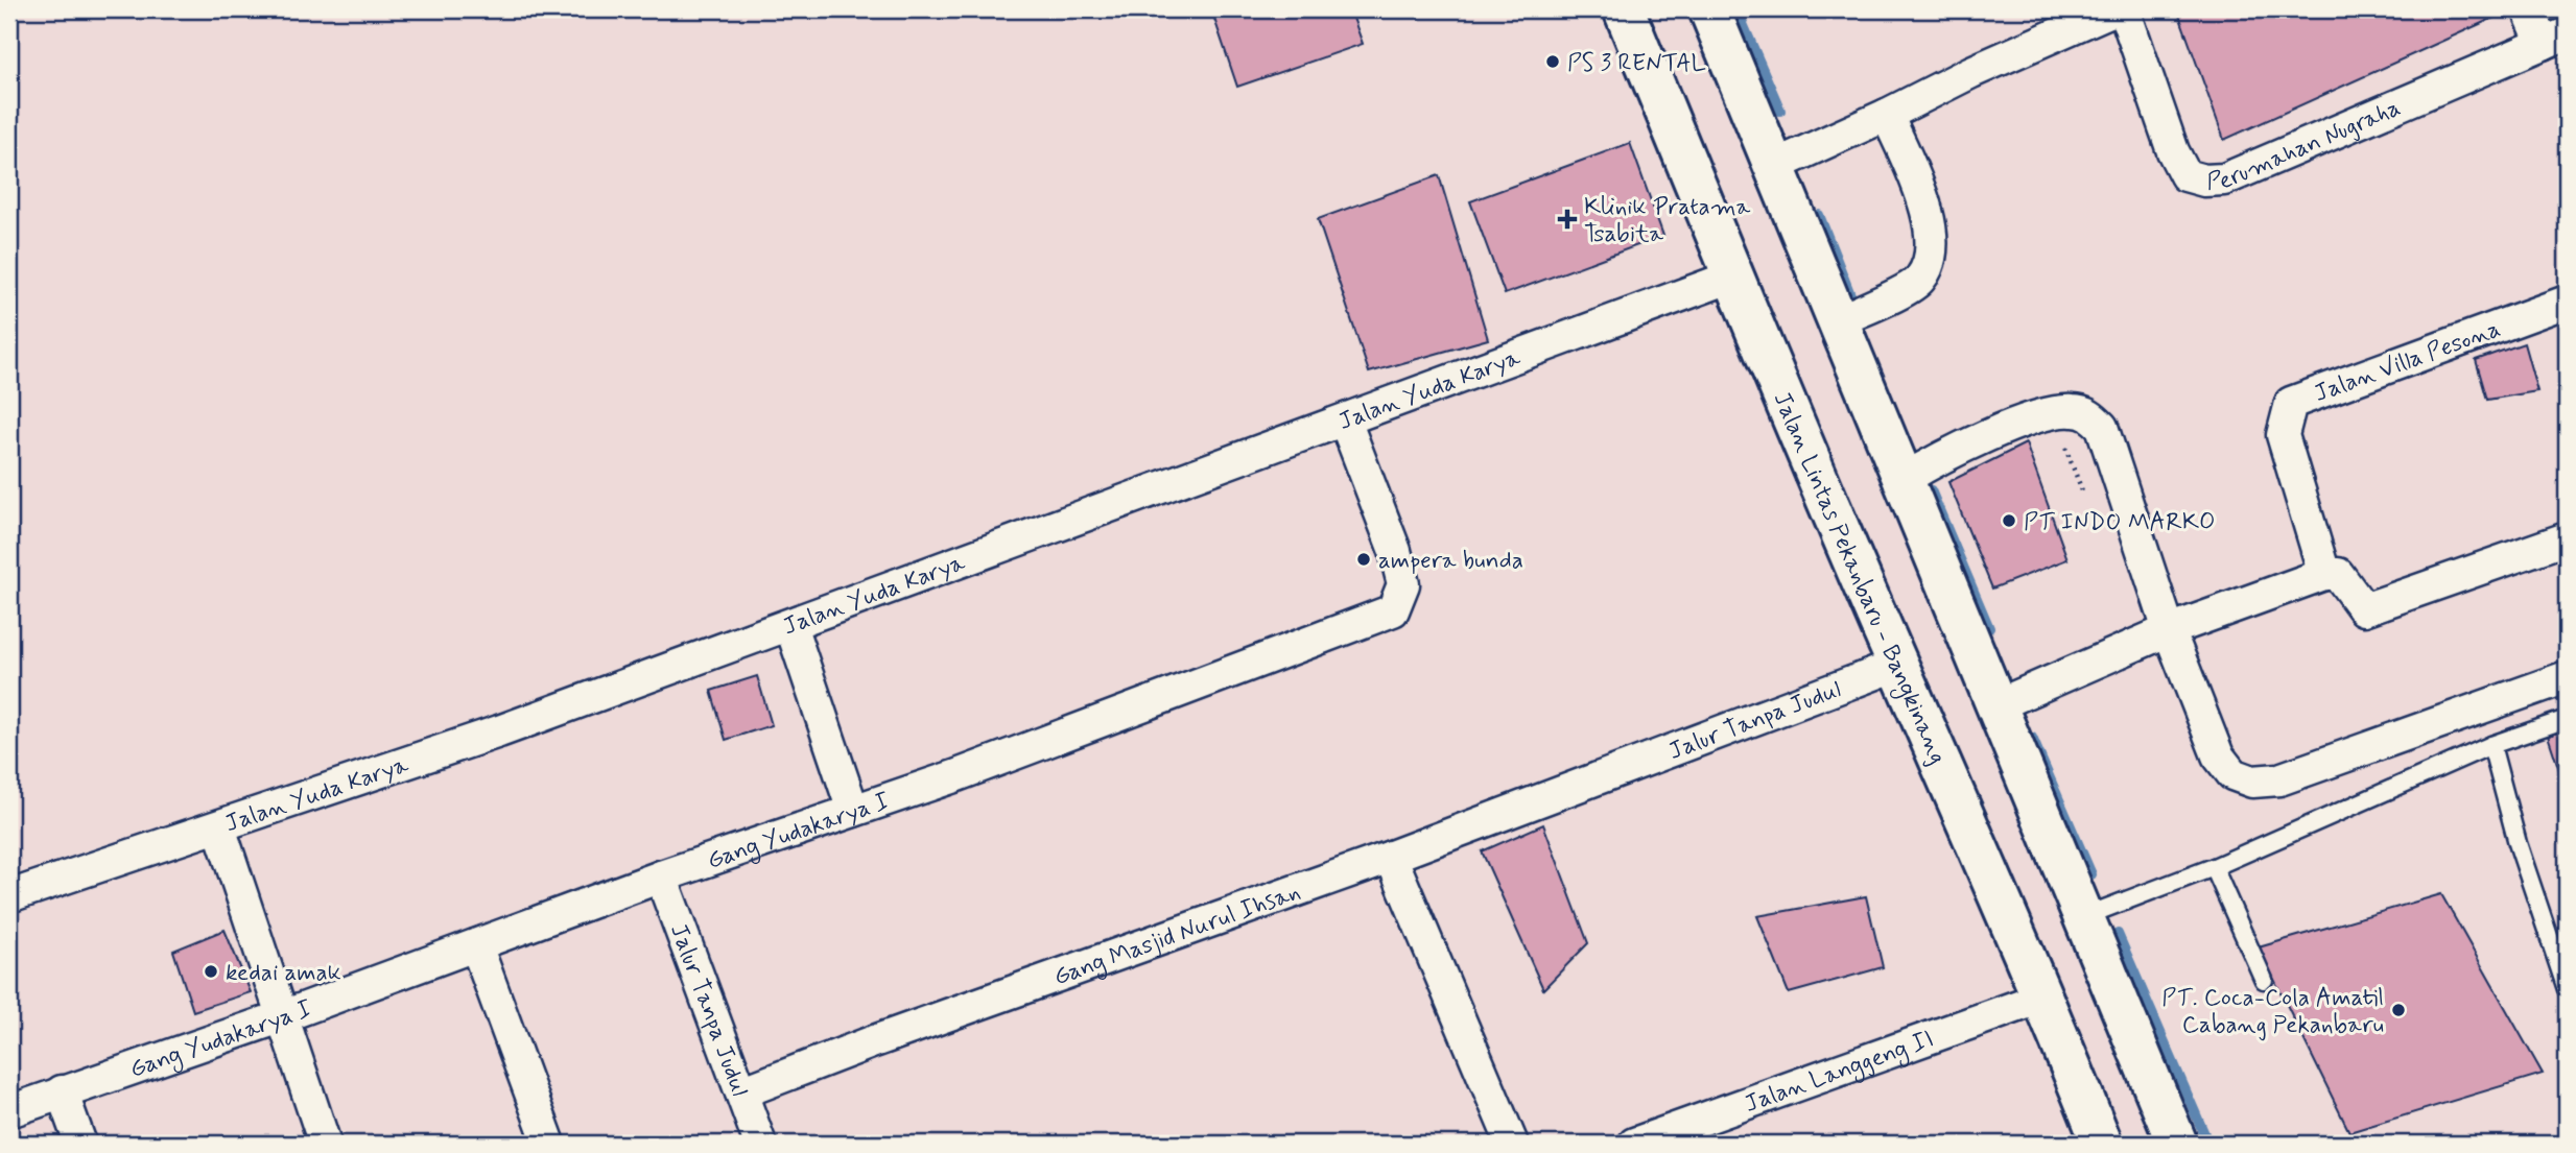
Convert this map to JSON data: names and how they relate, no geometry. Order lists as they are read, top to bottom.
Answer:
{
  "streets": {
    "highway": ["Jalan Lintas Pekanbaru - Bangkinang"],
    "street": [
      "Perumahan Nugraha",
      "Jalan Villa Pesona",
      "Jalan Yuda Karya",
      "Jalur Tanpa Judul",
      "Gang Yudakarya I",
      "Gang Masjid Nurul Ihsan",
      "Jalan Langgeng II"
    ]
  },
  "crossings": [
    ["Jalan Yuda Karya", "Jalan Lintas Pekanbaru - Bangkinang"],
    ["Jalan Yuda Karya", "Gang Yudakarya I"],
    ["Jalan Lintas Pekanbaru - Bangkinang", "Jalur Tanpa Judul"],
    ["Jalan Lintas Pekanbaru - Bangkinang", "Jalan Langgeng II"],
    ["Jalur Tanpa Judul", "Gang Yudakarya I"],
    ["Jalur Tanpa Judul", "Gang Masjid Nurul Ihsan"]
  ],
  "places": {
    "other": [
      "PS 3 RENTAL",
      "PT INDO MARKO",
      "ampera bunda",
      "kedai amak",
      "PT. Coca-Cola Amatil Cabang Pekanbaru"
    ],
    "health": ["Klinik Pratama Tsabita"]
  }
}
